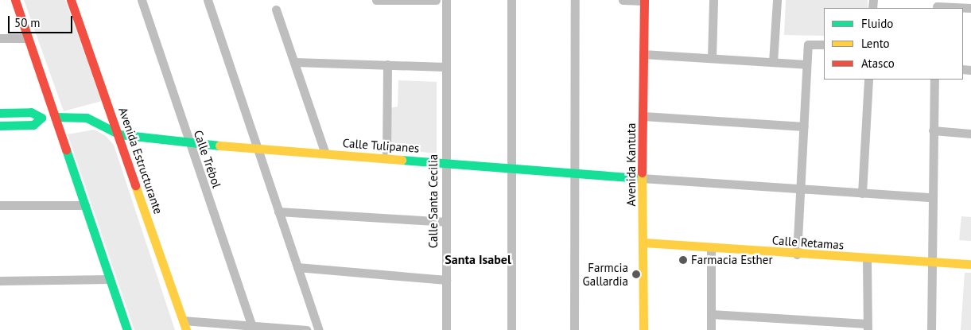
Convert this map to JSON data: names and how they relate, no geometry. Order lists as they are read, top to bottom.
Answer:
{
  "streets": {
    "street": [
      "Calle Tulipanes",
      "Calle Trébol",
      "Avenida Estructurante",
      "Avenida Kantuta",
      "Calle Santa Cecilia",
      "Calle Retamas"
    ]
  },
  "crossings": [
    ["Calle Tulipanes", "Calle Trébol"],
    ["Calle Tulipanes", "Avenida Estructurante"],
    ["Calle Tulipanes", "Avenida Kantuta"],
    ["Calle Tulipanes", "Calle Santa Cecilia"],
    ["Avenida Kantuta", "Calle Retamas"]
  ],
  "districts": ["Santa Isabel"],
  "places": ["Farmacia Esther", "Farmcia Gallardia"],
  "legend": ["Fluido", "Lento", "Atasco"],
  "scale_bar": "50 m"
}
